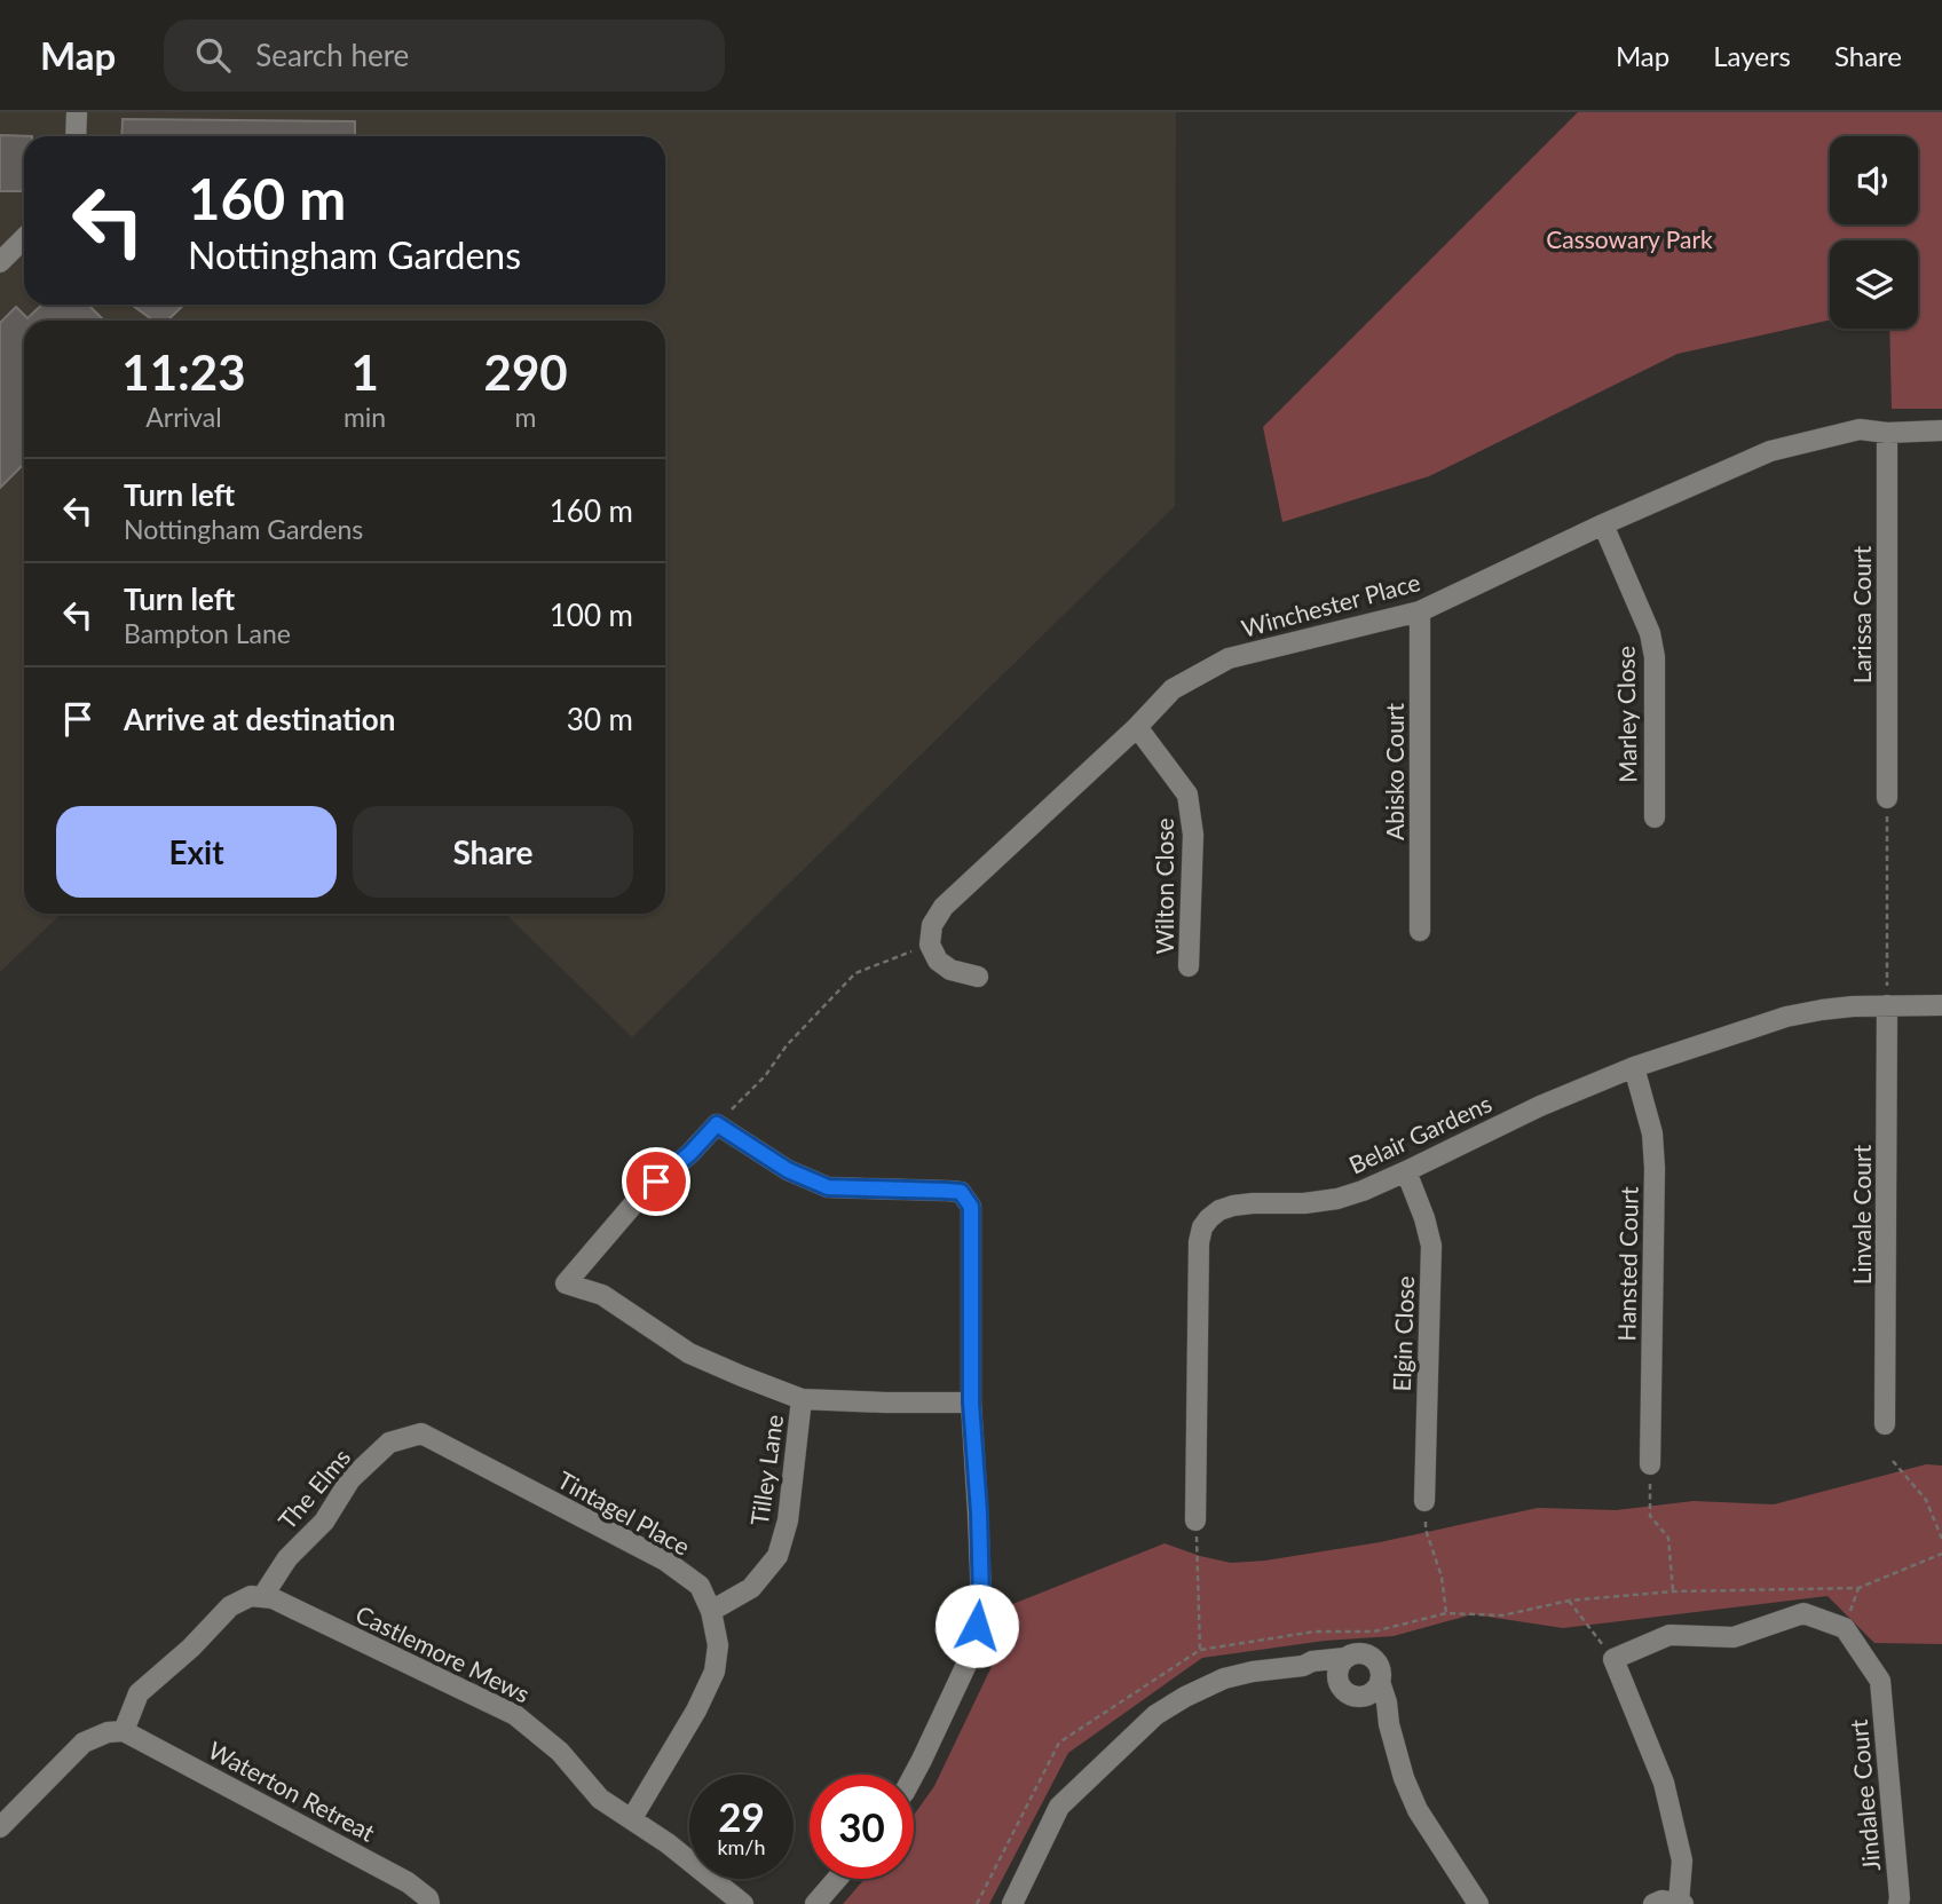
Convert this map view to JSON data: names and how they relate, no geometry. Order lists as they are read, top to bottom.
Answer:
{
  "streets": {
    "street": [
      "Winchester Place",
      "Larissa Court",
      "Marley Close",
      "Abisko Court",
      "Wilton Close",
      "Belair Gardens",
      "Linvale Court",
      "Hansted Court",
      "Elgin Close",
      "Tilley Lane",
      "The Elms",
      "Tintagel Place",
      "Castlemore Mews",
      "Waterton Retreat",
      "Jindalee Court"
    ]
  },
  "crossings": [
    ["Winchester Place", "Larissa Court"],
    ["Winchester Place", "Marley Close"],
    ["Winchester Place", "Abisko Court"],
    ["Winchester Place", "Wilton Close"],
    ["Belair Gardens", "Linvale Court"],
    ["Belair Gardens", "Hansted Court"],
    ["Belair Gardens", "Elgin Close"],
    ["Tilley Lane", "Tintagel Place"],
    ["The Elms", "Tintagel Place"],
    ["The Elms", "Castlemore Mews"],
    ["Tintagel Place", "Castlemore Mews"]
  ],
  "parks": ["Cassowary Park"],
  "page": {
    "header": "Map",
    "search": "Search here",
    "nav": ["Map", "Layers", "Share"],
    "turn": ["160 m", "Nottingham Gardens"],
    "eta": [
      "11:23",
      "Arrival",
      "1",
      "min",
      "290",
      "m"
    ],
    "list": [
      {
        "name": "Turn left",
        "note": "Nottingham Gardens",
        "value": "160 m"
      },
      {
        "name": "Turn left",
        "note": "Bampton Lane",
        "value": "100 m"
      },
      {
        "name": "Arrive at destination",
        "value": "30 m"
      }
    ],
    "buttons": ["Exit", "Share"],
    "speed": "29 km/h",
    "limit": "30"
  }
}
